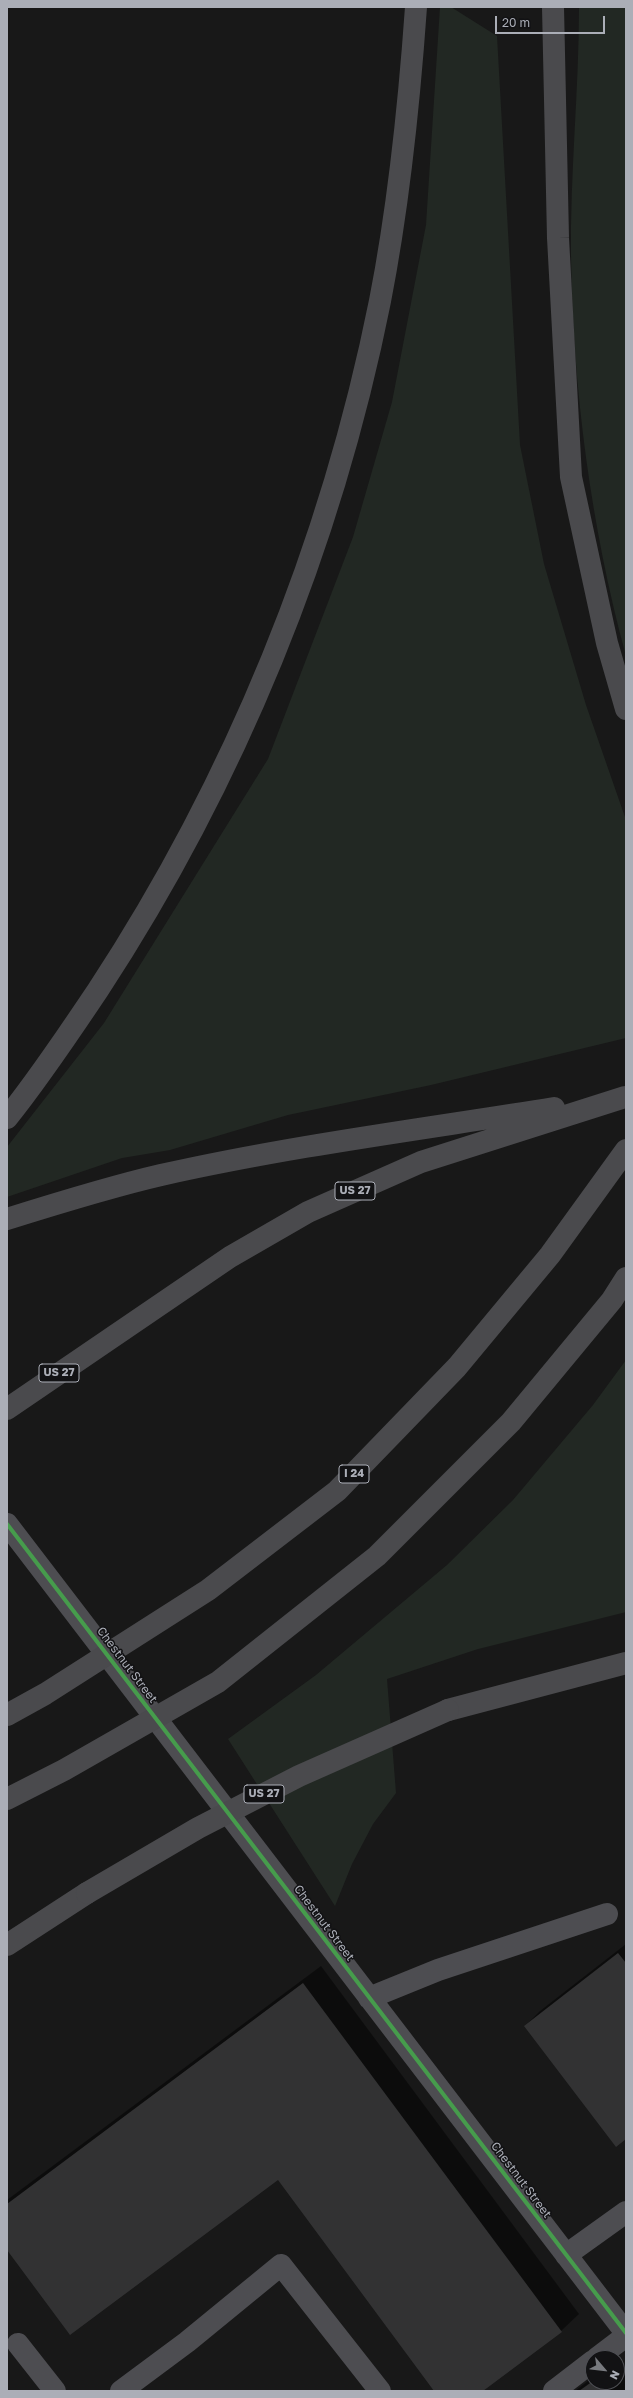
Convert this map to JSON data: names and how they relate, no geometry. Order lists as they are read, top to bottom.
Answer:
{
  "streets": {
    "highway": ["US 27", "I 24"],
    "street": ["Chestnut Street"]
  },
  "scale_bar": "20 m",
  "north": "bottom right"
}
